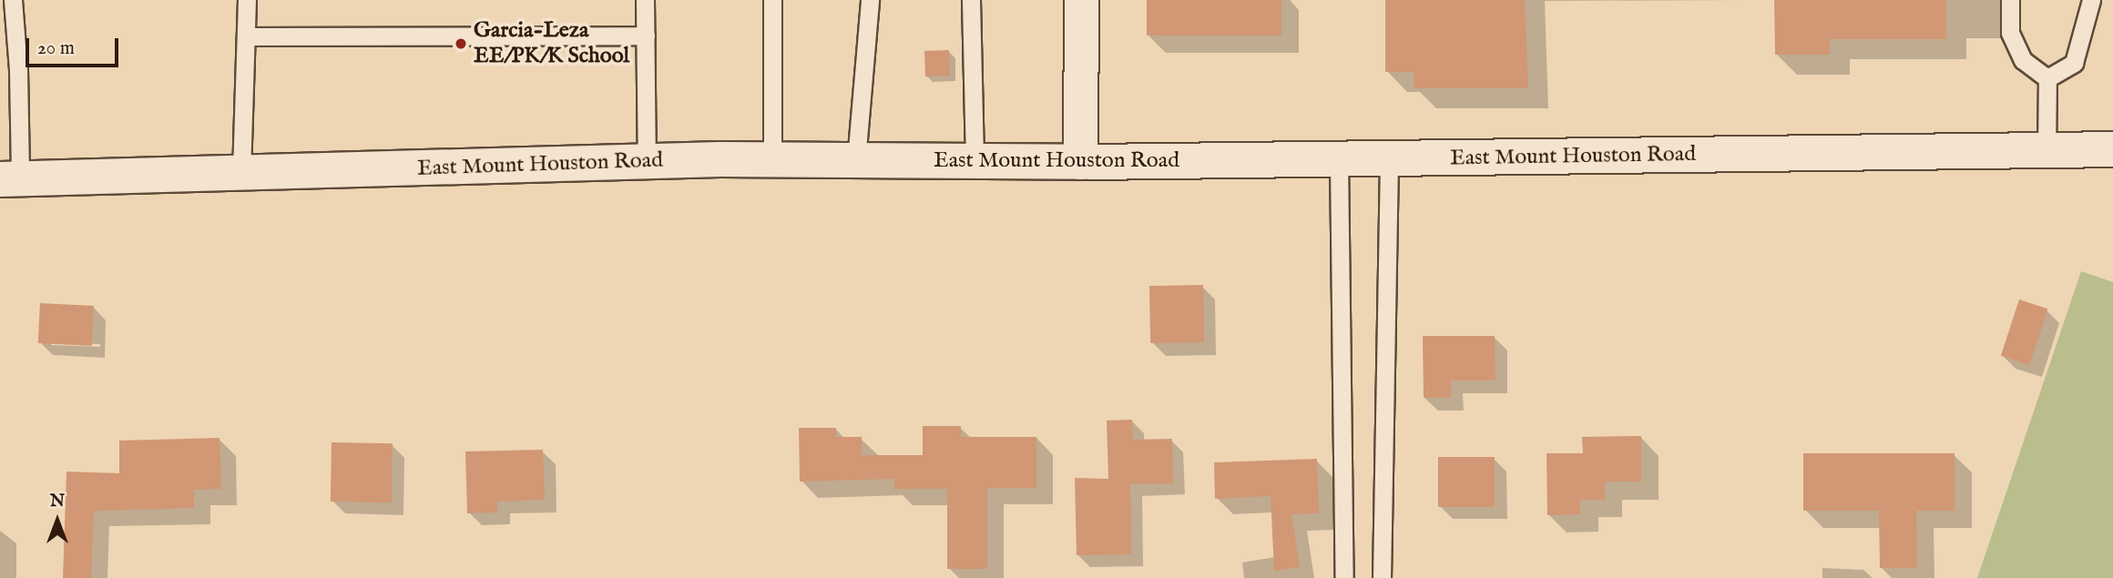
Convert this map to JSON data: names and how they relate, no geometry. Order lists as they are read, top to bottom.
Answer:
{
  "streets": {
    "main road": ["East Mount Houston Road"]
  },
  "places": ["Garcia-Leza EE/PK/K School"],
  "scale_bar": "20 m",
  "north": "top"
}
